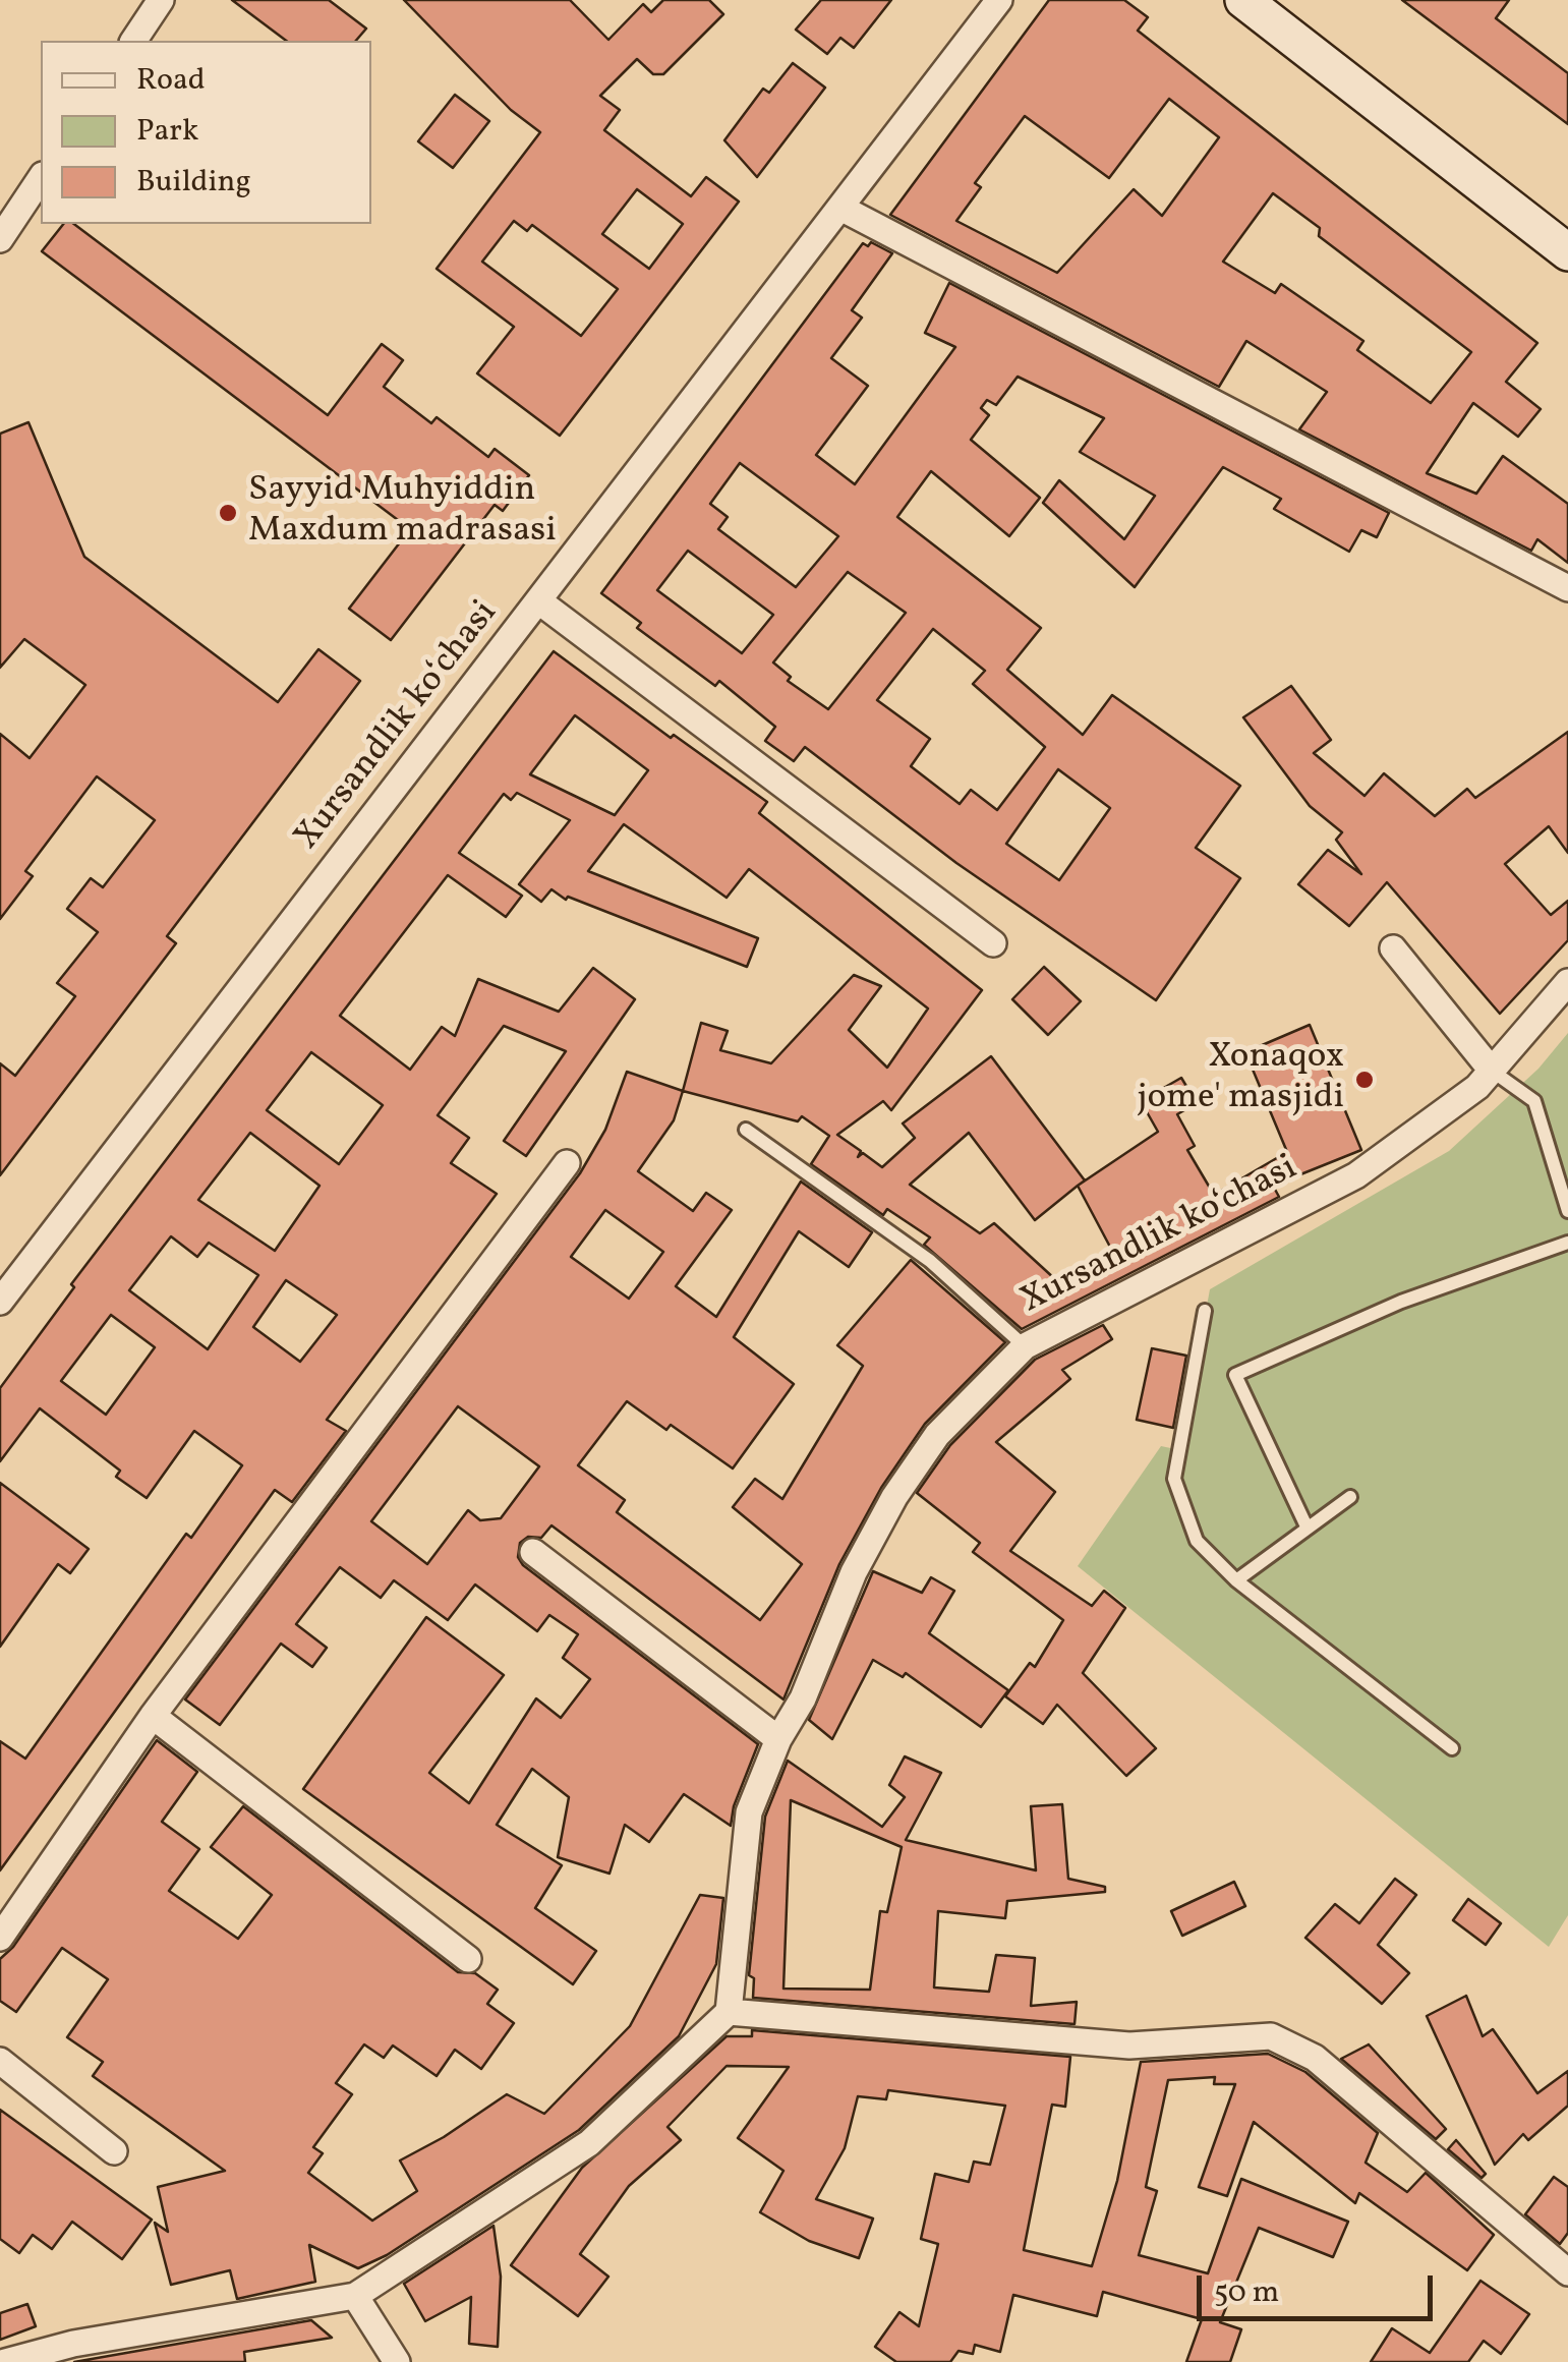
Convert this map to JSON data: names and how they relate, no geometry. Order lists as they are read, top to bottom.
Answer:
{
  "streets": {
    "street": ["Xursandlik koʻchasi"]
  },
  "places": ["Sayyid Muhyiddin Maxdum madrasasi", "Xonaqox jome' masjidi"],
  "legend": ["Road", "Park", "Building"],
  "scale_bar": "50 m"
}
